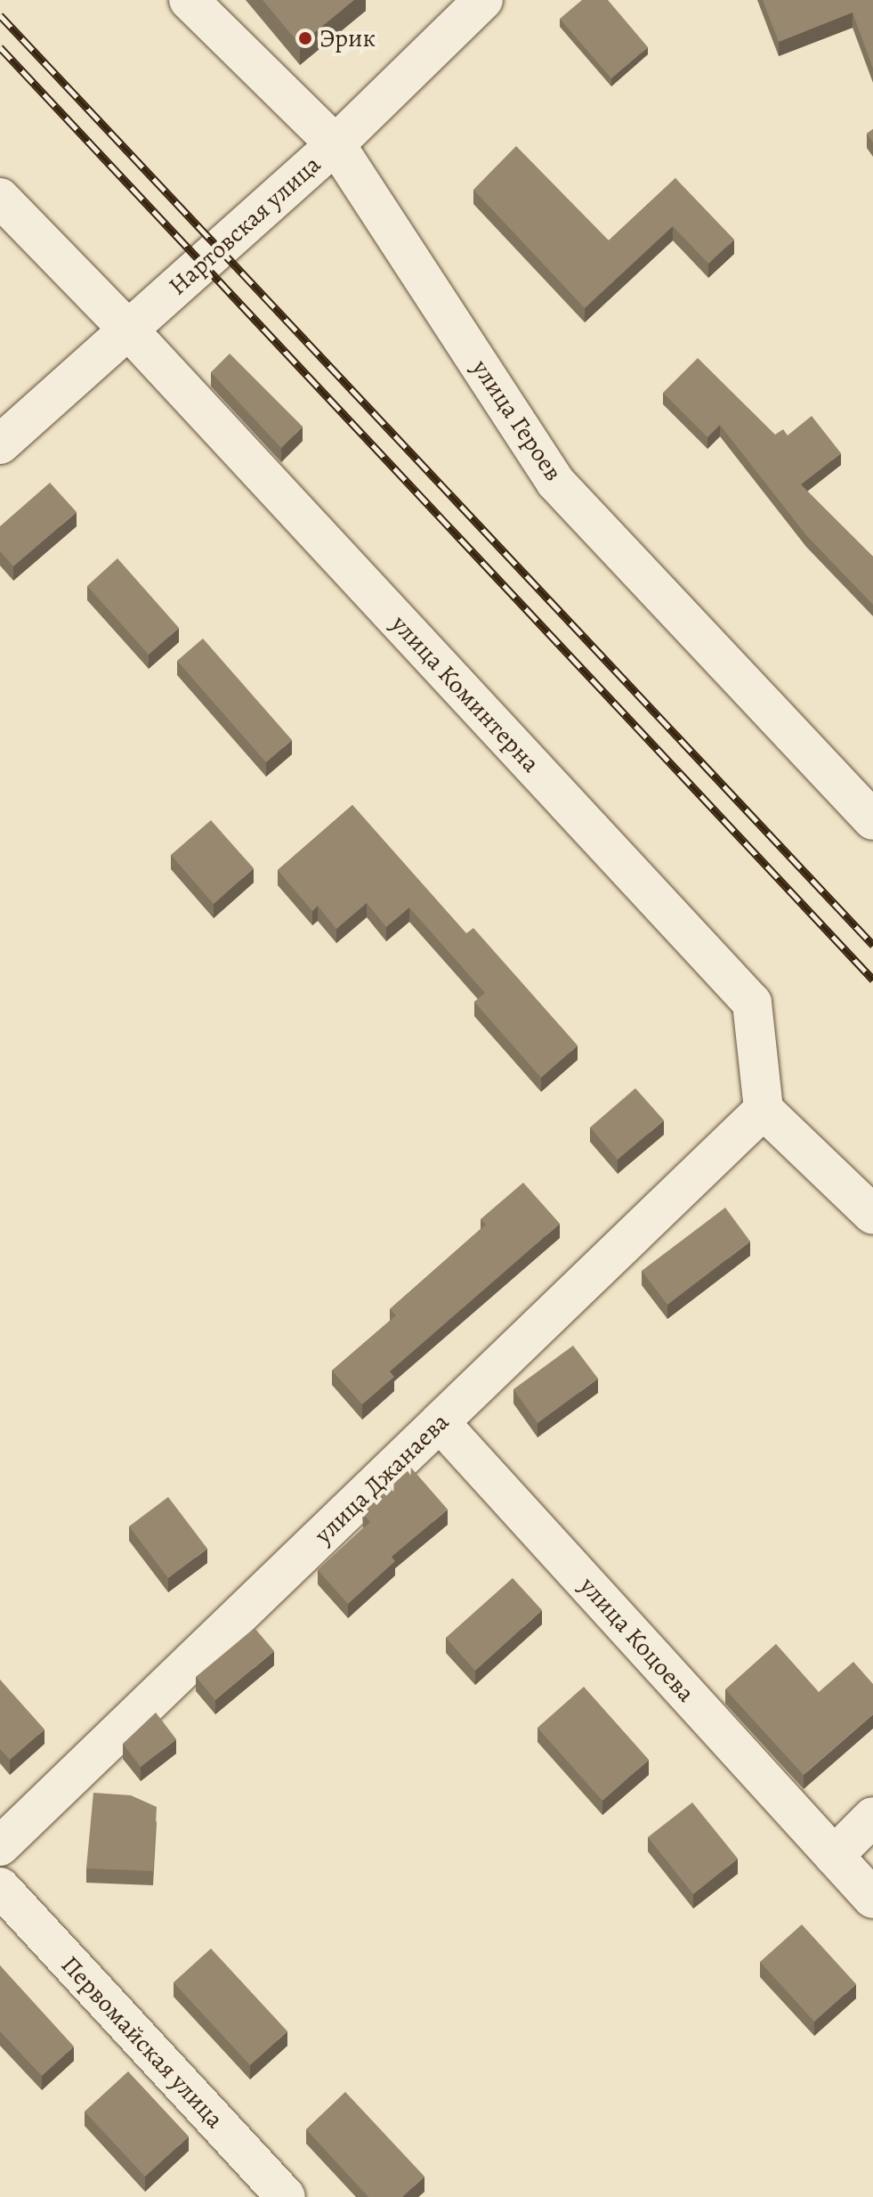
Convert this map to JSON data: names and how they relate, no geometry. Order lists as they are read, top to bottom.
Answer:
{
  "streets": {
    "street": [
      "Нартовская улица",
      "улица Героев",
      "улица Коминтерна",
      "улица Джанаева",
      "улица Коцоева",
      "Первомайская улица"
    ]
  },
  "crossings": [
    ["Нартовская улица", "улица Героев"],
    ["Нартовская улица", "улица Коминтерна"],
    ["улица Коминтерна", "улица Джанаева"],
    ["улица Джанаева", "улица Коцоева"]
  ],
  "places": ["Эрик"]
}
